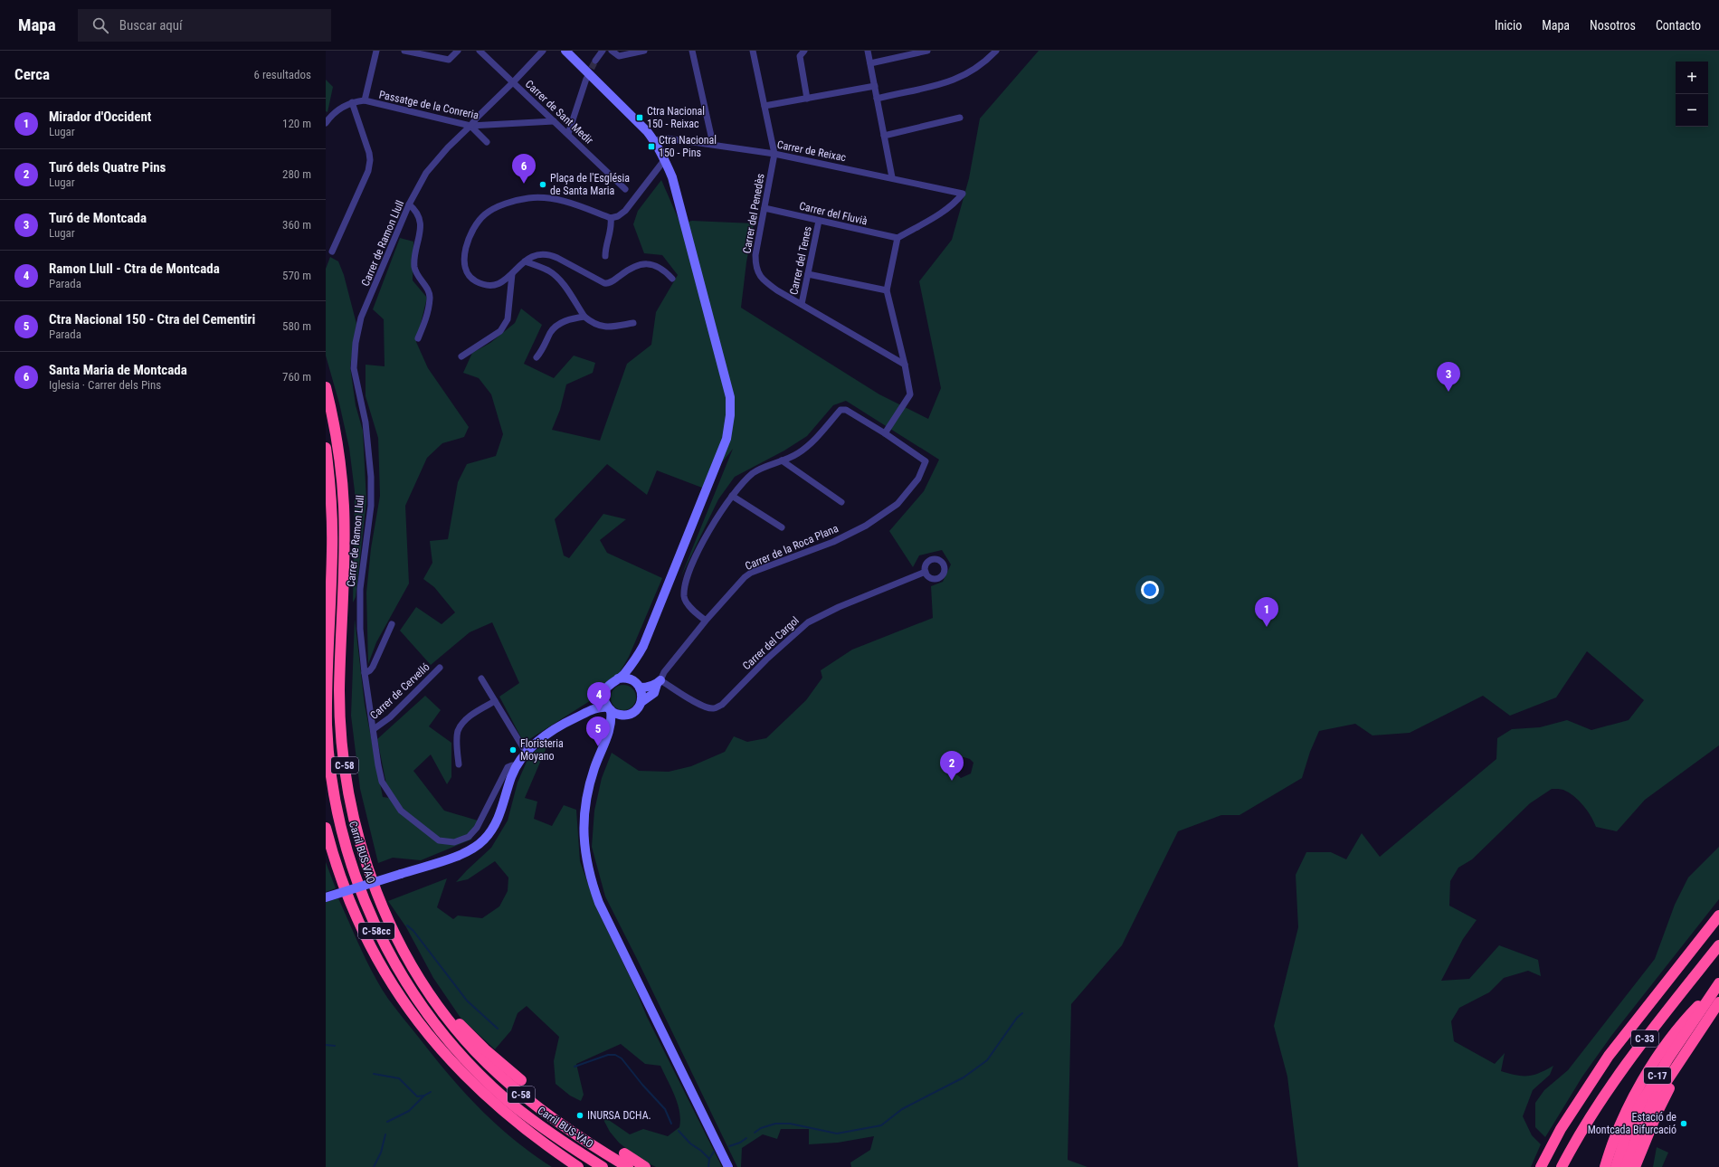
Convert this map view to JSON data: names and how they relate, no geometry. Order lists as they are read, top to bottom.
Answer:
{
  "streets": {
    "highway": [
      "C-58",
      "Carril BUS-VAO",
      "C-58cc",
      "C-33",
      "C-17"
    ],
    "street": [
      "Passatge de la Conreria",
      "Carrer de Sant Medir",
      "Carrer de Reixac",
      "Carrer del Penedès",
      "Carrer del Fluvià",
      "Carrer de Ramon Llull",
      "Carrer del Tenes",
      "Carrer de la Roca Plana",
      "Carrer del Cargol",
      "Carrer de Cervelló"
    ]
  },
  "crossings": [
    ["Passatge de la Conreria", "Carrer de Sant Medir"],
    ["Passatge de la Conreria", "Carrer de Ramon Llull"],
    ["Carrer de Sant Medir", "Carrer de Ramon Llull"],
    ["Carrer de Reixac", "Carrer del Penedès"],
    ["Carrer de Reixac", "Carrer del Fluvià"],
    ["Carrer del Penedès", "Carrer del Fluvià"],
    ["Carrer del Penedès", "Carrer del Tenes"],
    ["Carrer del Fluvià", "Carrer del Tenes"],
    ["Carrer de Ramon Llull", "Carrer de Cervelló"],
    ["Carrer de la Roca Plana", "Carrer del Cargol"]
  ],
  "places": {
    "transit": ["Ctra Nacional 150 - Reixac", "Ctra Nacional 150 - Pins"],
    "other": [
      "Plaça de l'Església de Santa Maria",
      "Floristeria Moyano",
      "INURSA DCHA.",
      "Estació de Montcada Bifurcació"
    ]
  },
  "page": {
    "header": "Mapa",
    "search": "Buscar aquí",
    "nav": [
      "Inicio",
      "Mapa",
      "Nosotros",
      "Contacto"
    ],
    "heading": ["Cerca", "6 resultados"],
    "map_buttons": ["+", "−"],
    "list": [
      {
        "mark": "1",
        "name": "Mirador d'Occident",
        "note": "Lugar",
        "value": "120 m"
      },
      {
        "mark": "2",
        "name": "Turó dels Quatre Pins",
        "note": "Lugar",
        "value": "280 m"
      },
      {
        "mark": "3",
        "name": "Turó de Montcada",
        "note": "Lugar",
        "value": "360 m"
      },
      {
        "mark": "4",
        "name": "Ramon Llull - Ctra de Montcada",
        "note": "Parada",
        "value": "570 m"
      },
      {
        "mark": "5",
        "name": "Ctra Nacional 150 - Ctra del Cementiri",
        "note": "Parada",
        "value": "580 m"
      },
      {
        "mark": "6",
        "name": "Santa Maria de Montcada",
        "note": "Iglesia · Carrer dels Pins",
        "value": "760 m"
      }
    ],
    "pins": [
      "6",
      "3",
      "1",
      "4",
      "5",
      "2"
    ]
  }
}
